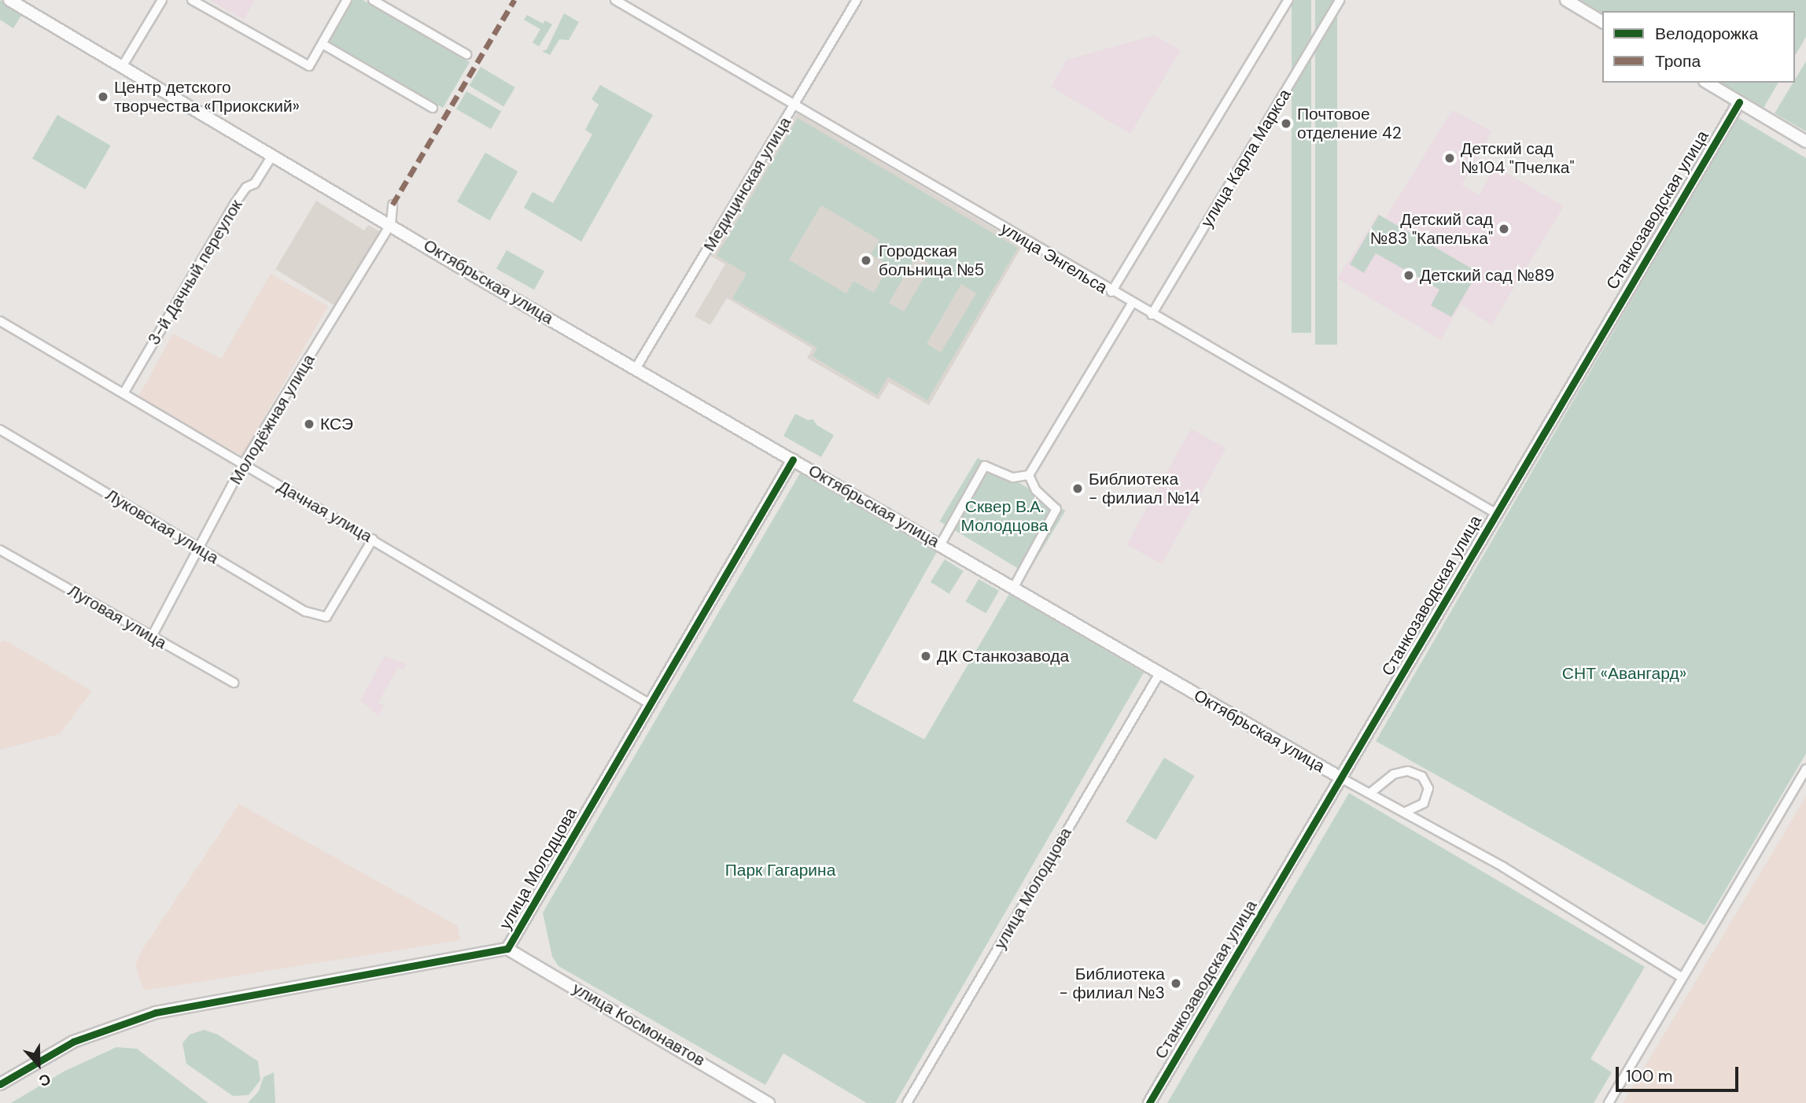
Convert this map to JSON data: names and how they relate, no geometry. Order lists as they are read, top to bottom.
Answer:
{
  "streets": {
    "street": [
      "улица Карла Маркса",
      "Медицинская улица",
      "Станкозаводская улица",
      "улица Энгельса",
      "3-й Дачный переулок",
      "Октябрьская улица",
      "Молодёжная улица",
      "Дачная улица",
      "Луковская улица",
      "Луговая улица",
      "улица Молодцова",
      "улица Космонавтов"
    ]
  },
  "crossings": [
    ["улица Карла Маркса", "улица Энгельса"],
    ["Медицинская улица", "улица Энгельса"],
    ["Медицинская улица", "Октябрьская улица"],
    ["Станкозаводская улица", "улица Энгельса"],
    ["Станкозаводская улица", "Октябрьская улица"],
    ["3-й Дачный переулок", "Октябрьская улица"],
    ["3-й Дачный переулок", "Дачная улица"],
    ["Октябрьская улица", "Молодёжная улица"],
    ["Октябрьская улица", "улица Молодцова"],
    ["Молодёжная улица", "Дачная улица"],
    ["Молодёжная улица", "Луковская улица"],
    ["Молодёжная улица", "Луговая улица"],
    ["Дачная улица", "Луковская улица"],
    ["Дачная улица", "улица Молодцова"],
    ["улица Молодцова", "улица Космонавтов"]
  ],
  "parks": ["Сквер В.А. Молодцова", "СНТ «Авангард»", "Парк Гагарина"],
  "places": [
    "Центр детского творчества «Приокский»",
    "Почтовое отделение 42",
    "Детский сад №104 \"Пчелка\"",
    "Детский сад №83 \"Капелька\"",
    "Городская больница №5",
    "Детский сад №89",
    "КСЭ",
    "Библиотека - филиал №14",
    "ДК Станкозавода",
    "Библиотека - филиал №3"
  ],
  "legend": ["Велодорожка", "Тропа"],
  "scale_bar": "100 m",
  "north": "bottom"
}
